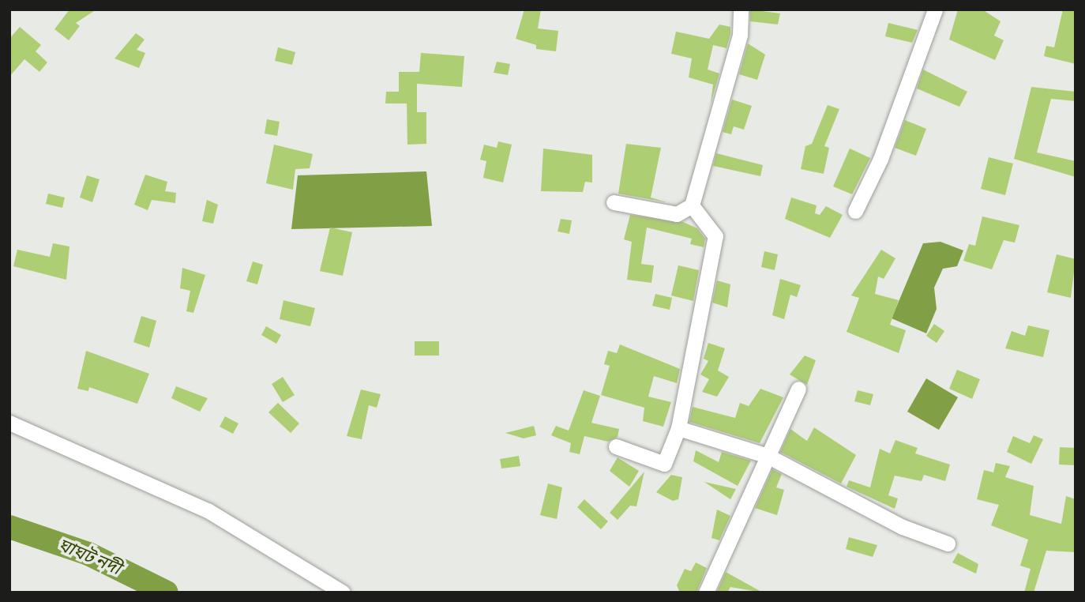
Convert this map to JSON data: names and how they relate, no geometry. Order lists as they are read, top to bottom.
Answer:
{
  "water": ["ঘাঘট নদী"]
}
